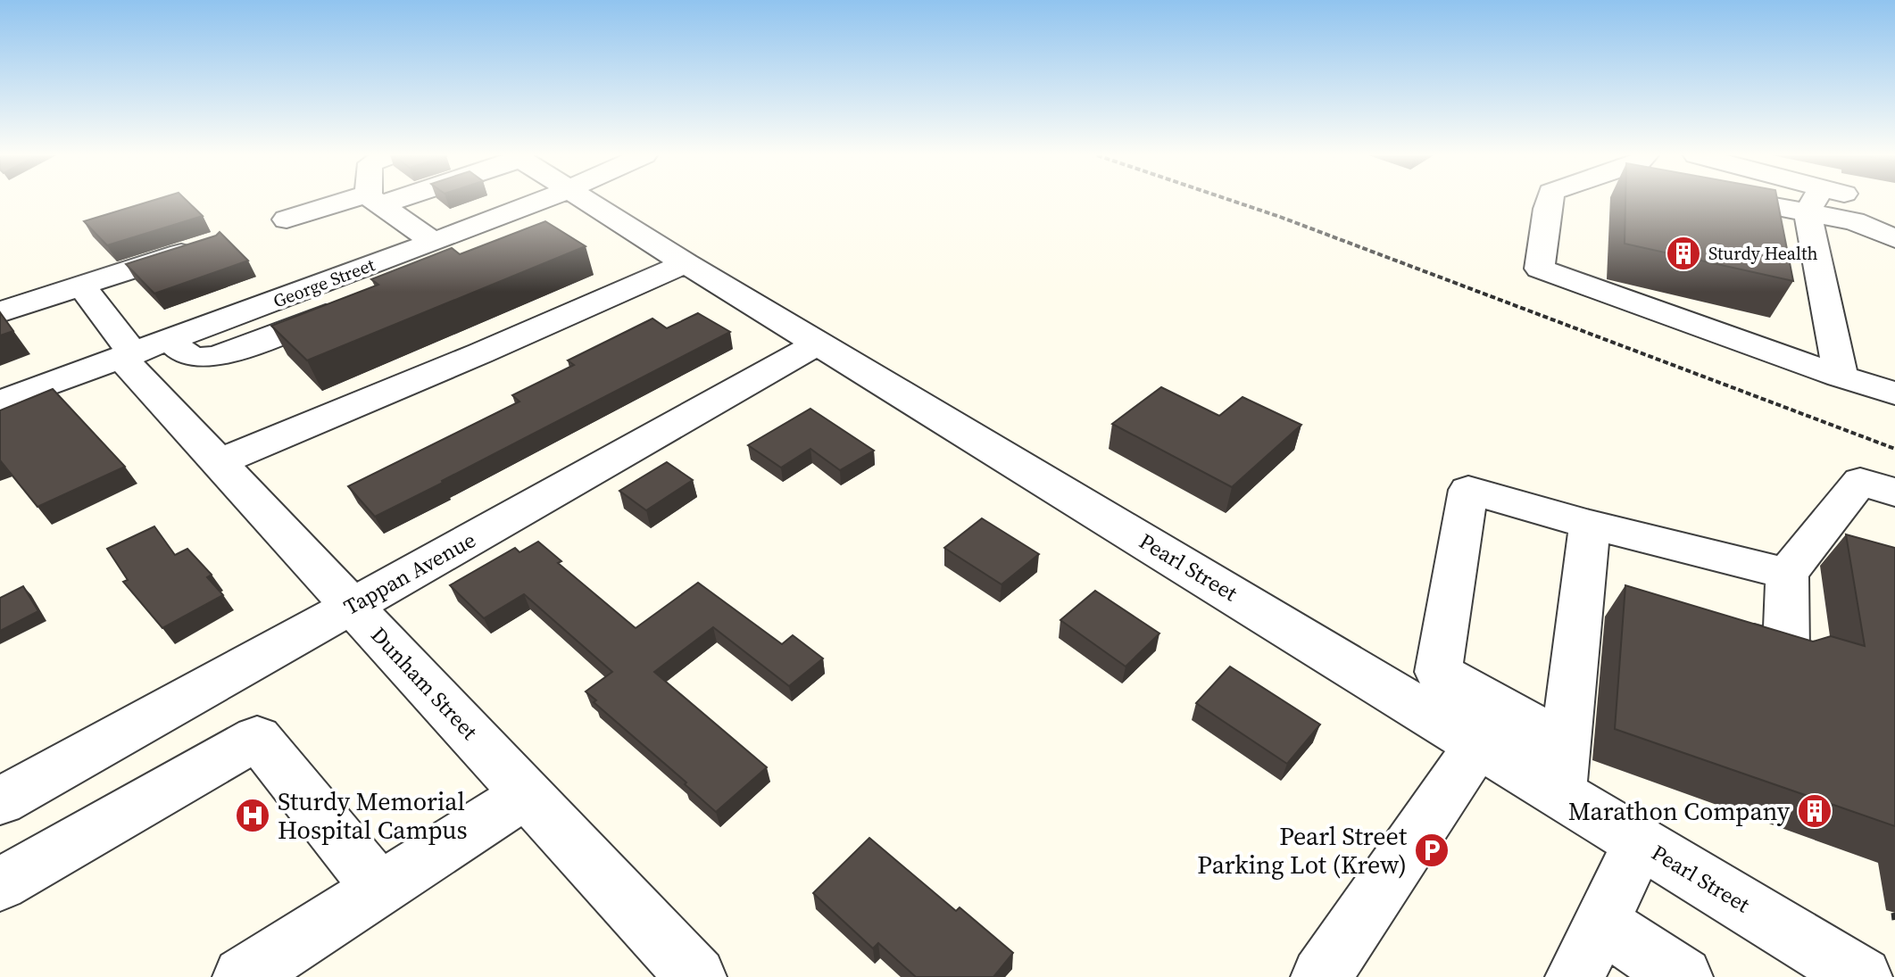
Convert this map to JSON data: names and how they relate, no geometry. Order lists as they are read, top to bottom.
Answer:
{
  "streets": {
    "street": [
      "George Street",
      "Pearl Street",
      "Tappan Avenue",
      "Dunham Street"
    ]
  },
  "crossings": [
    ["George Street", "Dunham Street"],
    ["Pearl Street", "Tappan Avenue"],
    ["Tappan Avenue", "Dunham Street"]
  ],
  "places": {
    "building": ["Sturdy Health", "Marathon Company"],
    "hospital": ["Sturdy Memorial Hospital Campus"],
    "parking": ["Pearl Street Parking Lot (Krew)"]
  }
}
